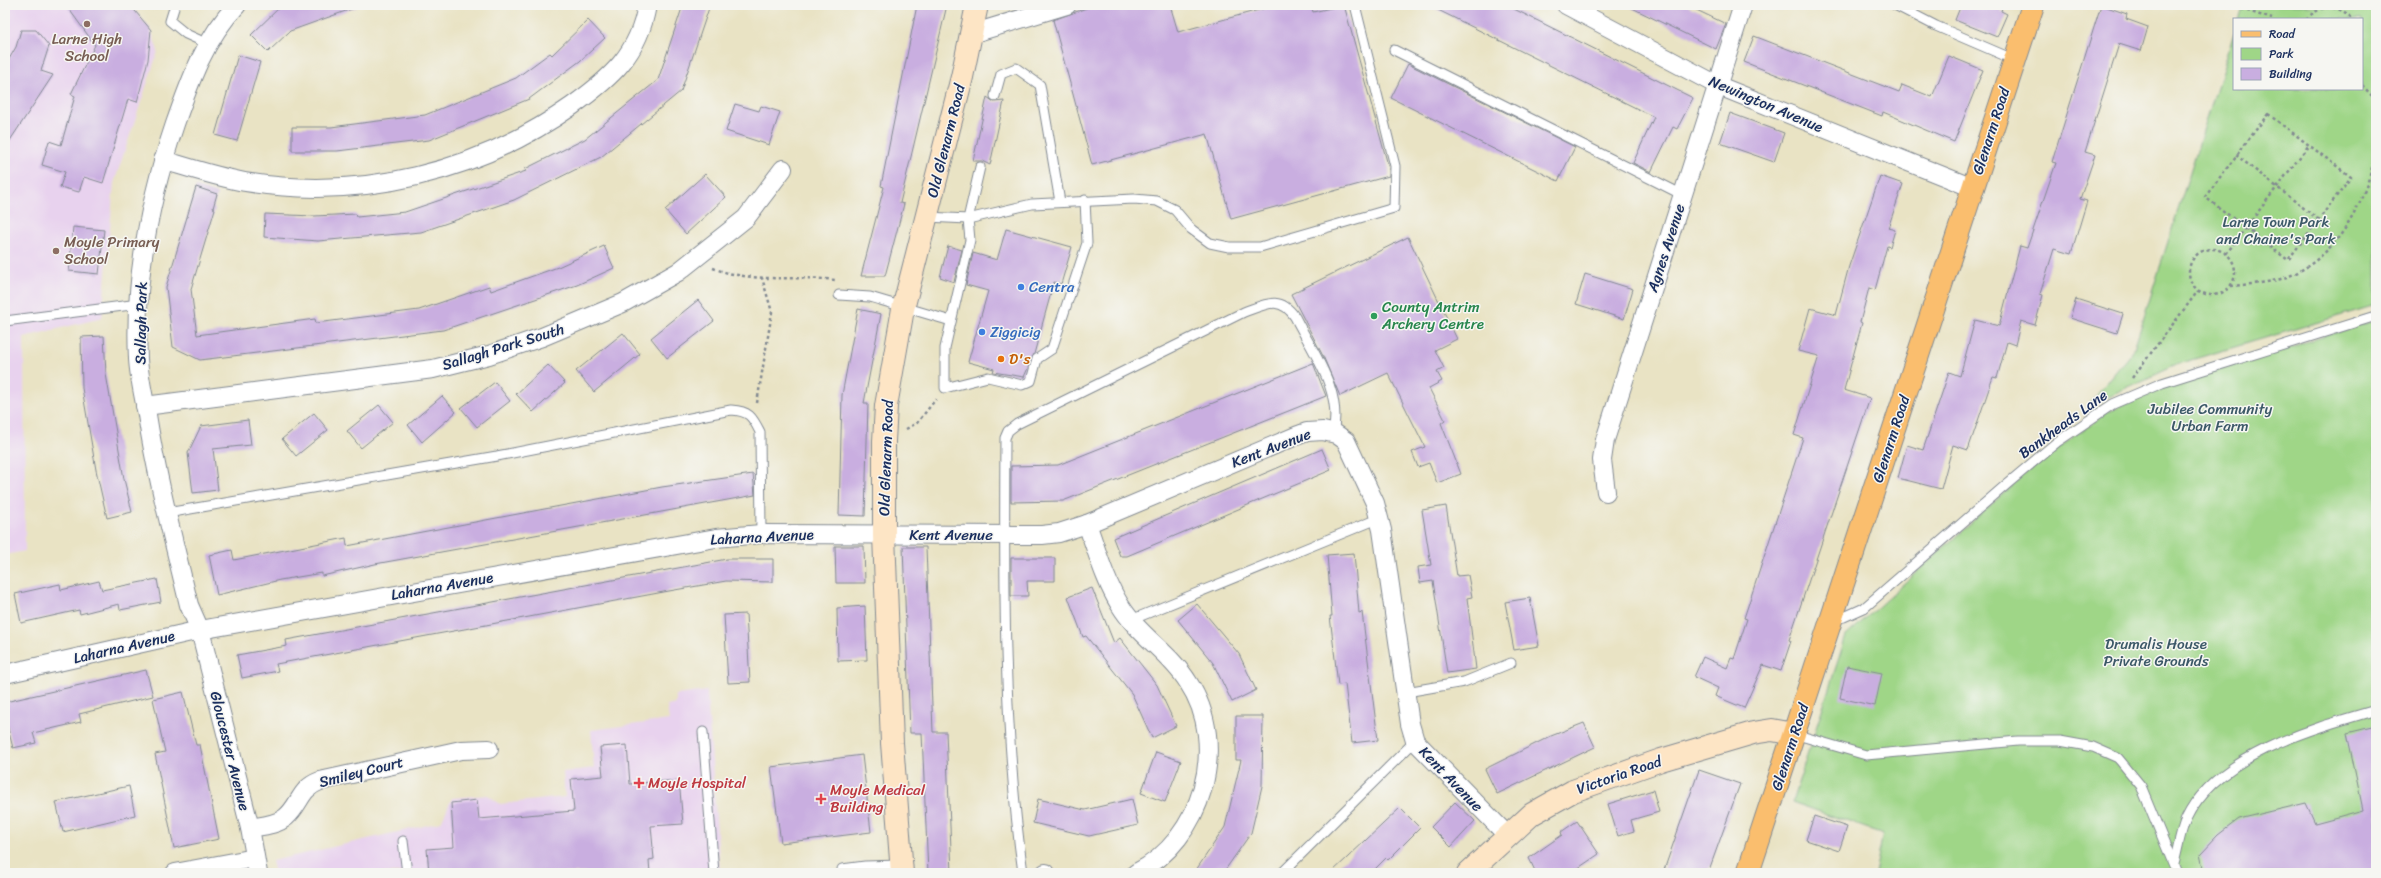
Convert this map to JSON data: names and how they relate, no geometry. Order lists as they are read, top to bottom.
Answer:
{
  "streets": {
    "main road": ["Glenarm Road"],
    "street": [
      "Newington Avenue",
      "Old Glenarm Road",
      "Agnes Avenue",
      "Sallagh Park",
      "Sallagh Park South",
      "Kent Avenue",
      "Laharna Avenue",
      "Gloucester Avenue",
      "Smiley Court",
      "Victoria Road"
    ],
    "lane": ["Bankheads Lane"]
  },
  "crossings": [
    ["Newington Avenue", "Glenarm Road"],
    ["Newington Avenue", "Agnes Avenue"],
    ["Glenarm Road", "Bankheads Lane"],
    ["Glenarm Road", "Victoria Road"],
    ["Old Glenarm Road", "Kent Avenue"],
    ["Old Glenarm Road", "Laharna Avenue"],
    ["Sallagh Park", "Sallagh Park South"],
    ["Sallagh Park", "Laharna Avenue"],
    ["Sallagh Park", "Gloucester Avenue"],
    ["Kent Avenue", "Laharna Avenue"],
    ["Kent Avenue", "Victoria Road"],
    ["Laharna Avenue", "Gloucester Avenue"],
    ["Gloucester Avenue", "Smiley Court"]
  ],
  "parks": ["Larne Town Park and Chaine's Park", "Jubilee Community Urban Farm", "Drumalis House Private Grounds"],
  "places": {
    "other": [
      "Larne High School",
      "Moyle Primary School",
      "Centra",
      "County Antrim Archery Centre",
      "Ziggicig",
      "D's"
    ],
    "health": ["Moyle Hospital", "Moyle Medical Building"]
  },
  "legend": ["Road", "Park", "Building"]
}
